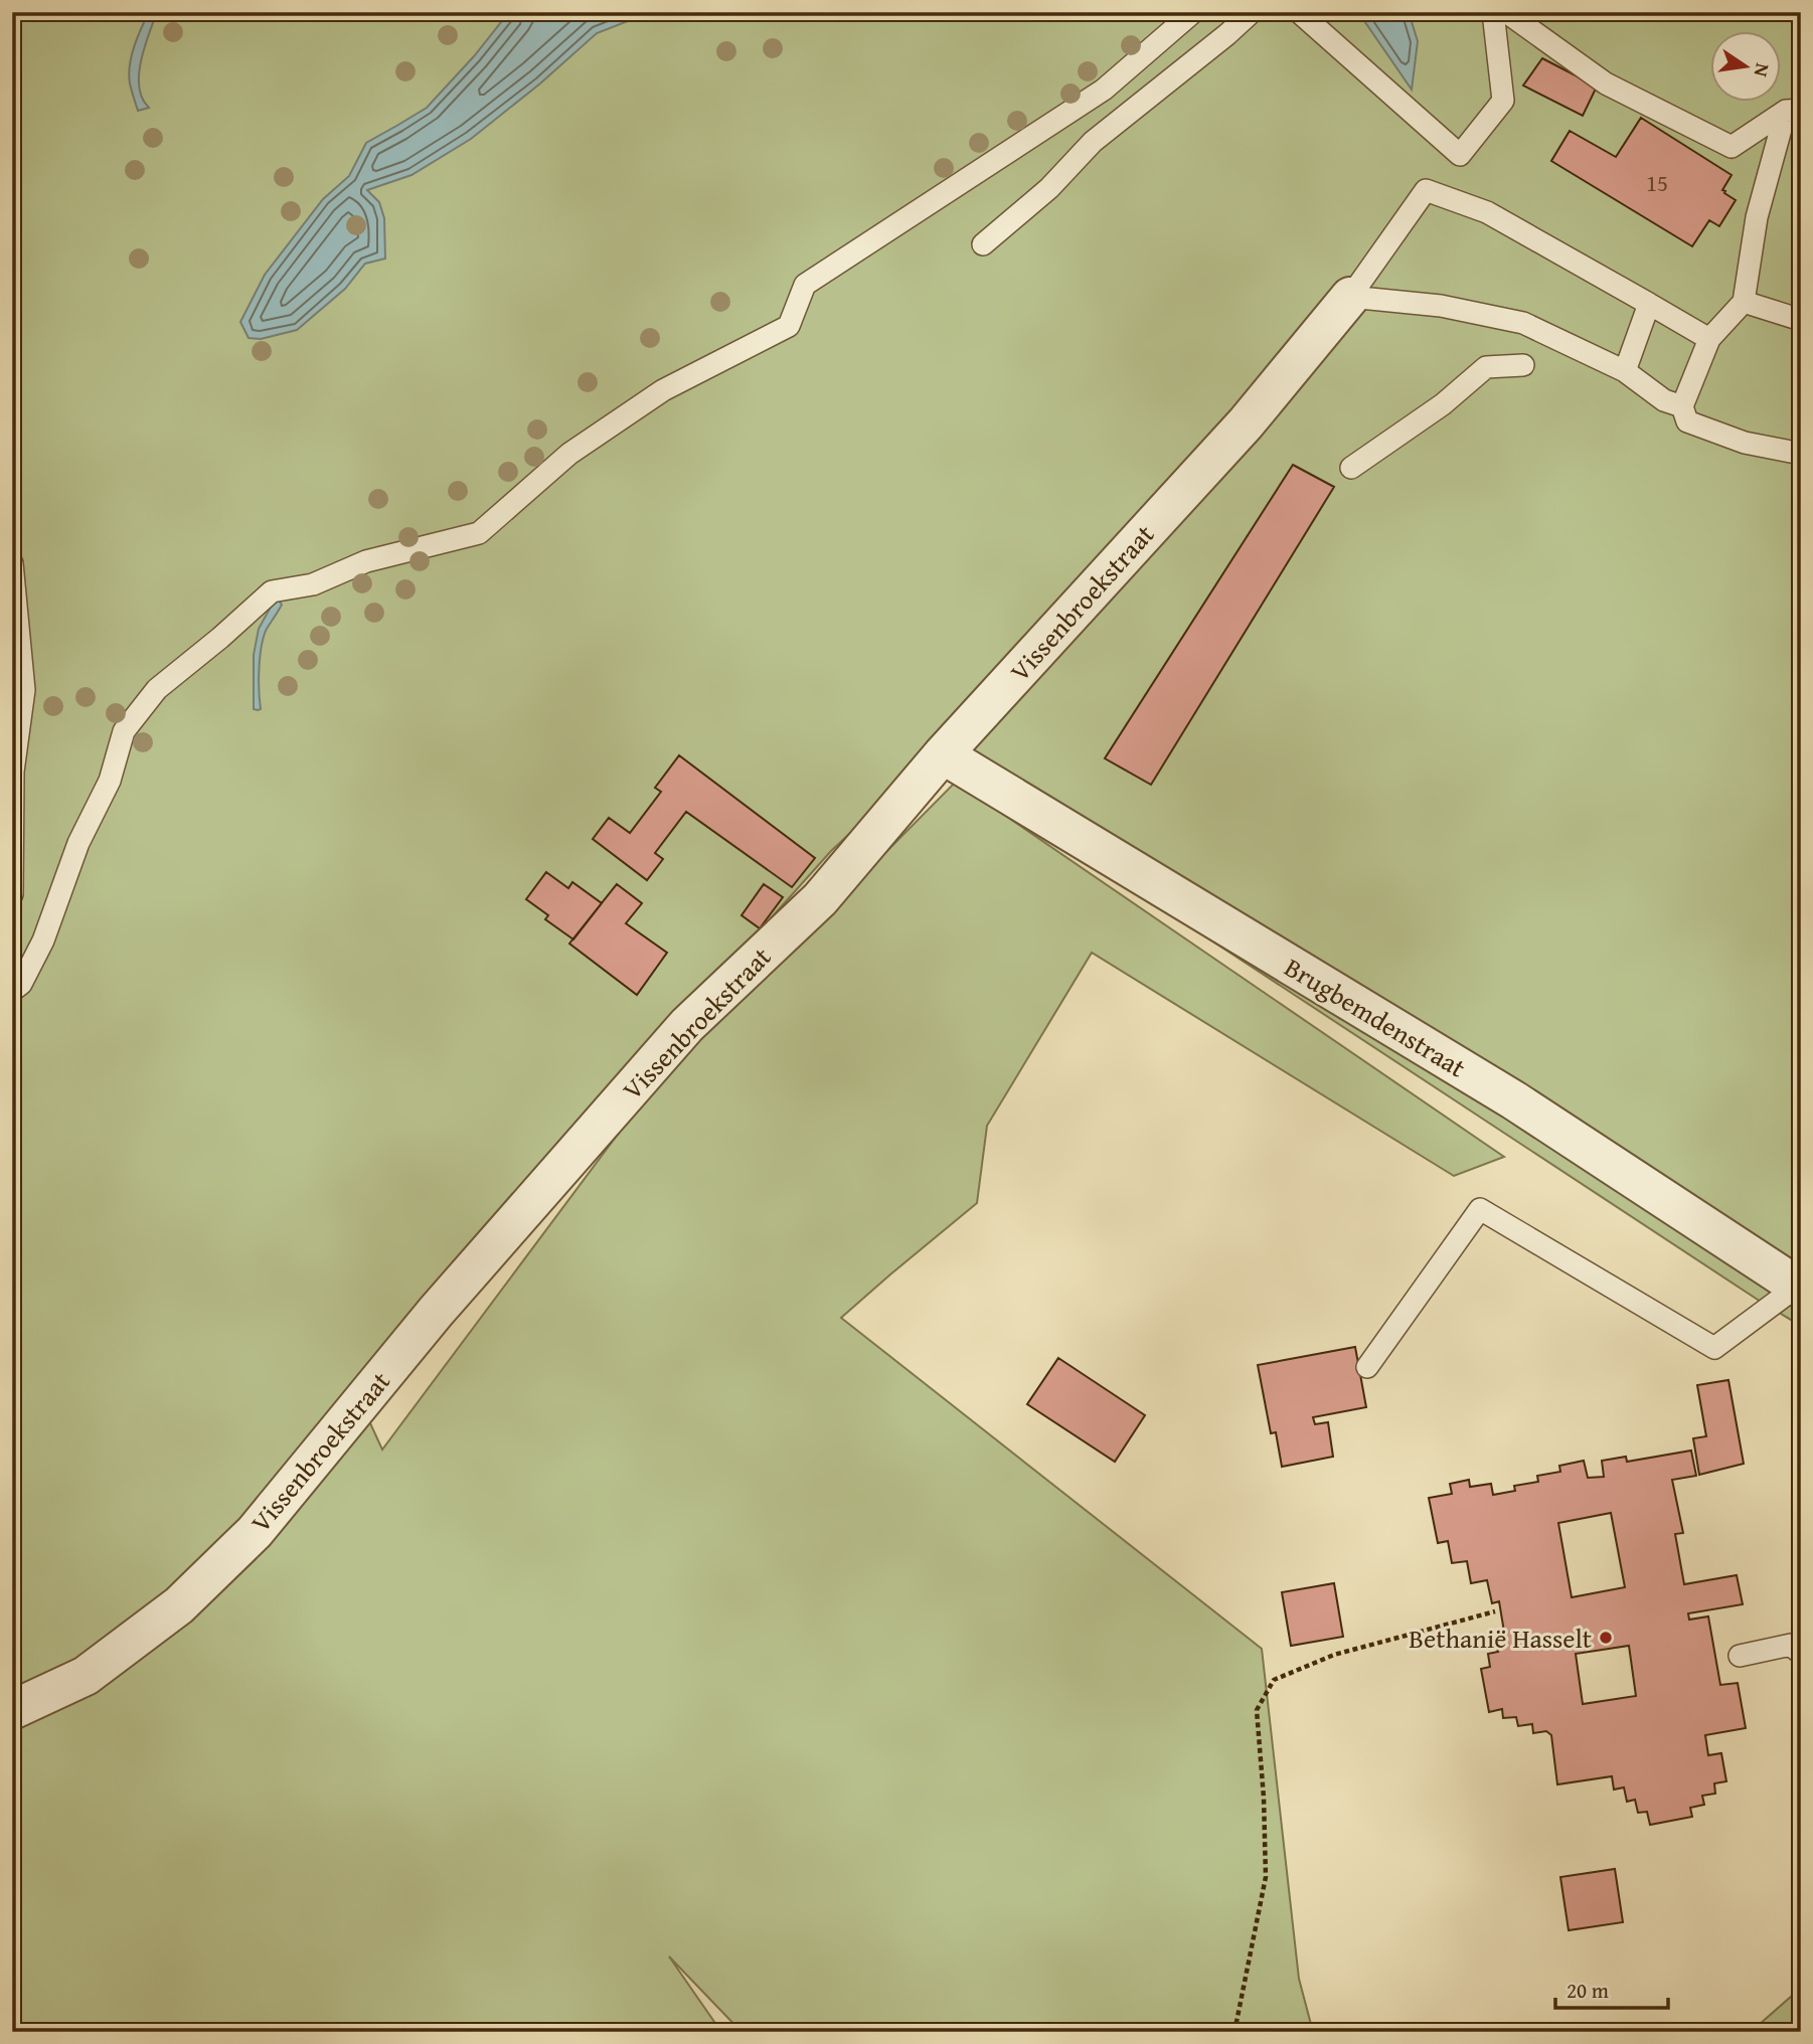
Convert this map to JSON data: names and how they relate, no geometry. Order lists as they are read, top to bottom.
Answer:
{
  "streets": {
    "street": ["Vissenbroekstraat", "Brugbemdenstraat"]
  },
  "crossings": [
    ["Vissenbroekstraat", "Brugbemdenstraat"]
  ],
  "places": ["Bethanië Hasselt"],
  "house_numbers": ["15"],
  "scale_bar": "20 m",
  "north": "right"
}
